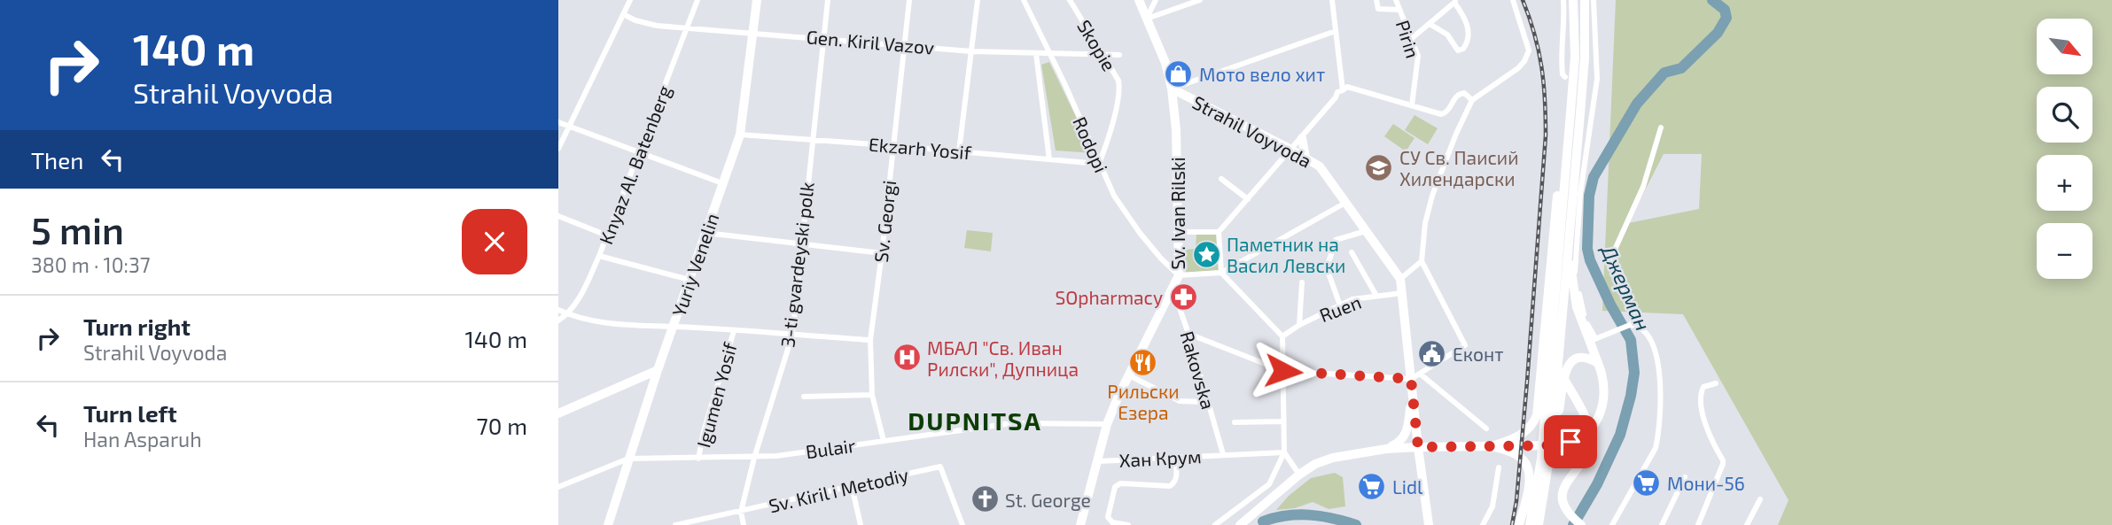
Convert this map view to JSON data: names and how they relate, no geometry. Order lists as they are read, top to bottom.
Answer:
{
  "streets": {
    "street": [
      "Pirin",
      "Gen. Kiril Vazov",
      "Skopie",
      "Strahil Voyvoda",
      "Rodopi",
      "Ekzarh Yosif",
      "Knyaz Al. Batenberg",
      "Sv. Ivan Rilski",
      "Sv. Georgi",
      "Yuriy Venelin",
      "3-ti gvardeyski polk",
      "Ruen",
      "Rakovska",
      "Igumen Yosif",
      "Bulair",
      "Хан Крум",
      "Sv. Kiril i Metodiy"
    ]
  },
  "crossings": [
    ["Gen. Kiril Vazov", "Skopie"],
    ["Gen. Kiril Vazov", "Rodopi"],
    ["Gen. Kiril Vazov", "Knyaz Al. Batenberg"],
    ["Gen. Kiril Vazov", "Sv. Georgi"],
    ["Gen. Kiril Vazov", "Yuriy Venelin"],
    ["Gen. Kiril Vazov", "3-ti gvardeyski polk"],
    ["Skopie", "Rodopi"],
    ["Skopie", "Ekzarh Yosif"],
    ["Strahil Voyvoda", "Sv. Ivan Rilski"],
    ["Strahil Voyvoda", "Ruen"],
    ["Rodopi", "Ekzarh Yosif"],
    ["Rodopi", "Sv. Ivan Rilski"],
    ["Ekzarh Yosif", "Sv. Georgi"],
    ["Ekzarh Yosif", "Yuriy Venelin"],
    ["Ekzarh Yosif", "3-ti gvardeyski polk"],
    ["Sv. Ivan Rilski", "Rakovska"],
    ["Sv. Ivan Rilski", "Bulair"],
    ["Sv. Ivan Rilski", "Хан Крум"],
    ["Sv. Georgi", "Bulair"],
    ["Yuriy Venelin", "Bulair"],
    ["3-ti gvardeyski polk", "Bulair"],
    ["3-ti gvardeyski polk", "Sv. Kiril i Metodiy"],
    ["Rakovska", "Хан Крум"],
    ["Igumen Yosif", "Bulair"]
  ],
  "districts": ["DUPNITSA"],
  "water": ["Джерман"],
  "places": {
    "shop": ["Мото вело хит"],
    "school or university": ["СУ Св. Паисий Хилендарски"],
    "place": ["Паметник на Васил Левски"],
    "pharmacy": ["SOpharmacy"],
    "public building": ["Еконт"],
    "hospital": ["МБАЛ \"Св. Иван Рилски\", Дупница"],
    "restaurant": ["Рильски Езера"],
    "supermarket": ["Мони-56", "Lidl"],
    "church": ["St. George"]
  },
  "north": "bottom right",
  "page": {
    "turn": ["140 m", "Strahil Voyvoda"],
    "map_buttons": ["+", "−"],
    "then": "Then",
    "heading": ["5 min", "380 m · 10:37"],
    "list": [
      {
        "name": "Turn right",
        "note": "Strahil Voyvoda",
        "value": "140 m"
      },
      {
        "name": "Turn left",
        "note": "Han Asparuh",
        "value": "70 m"
      }
    ]
  }
}
